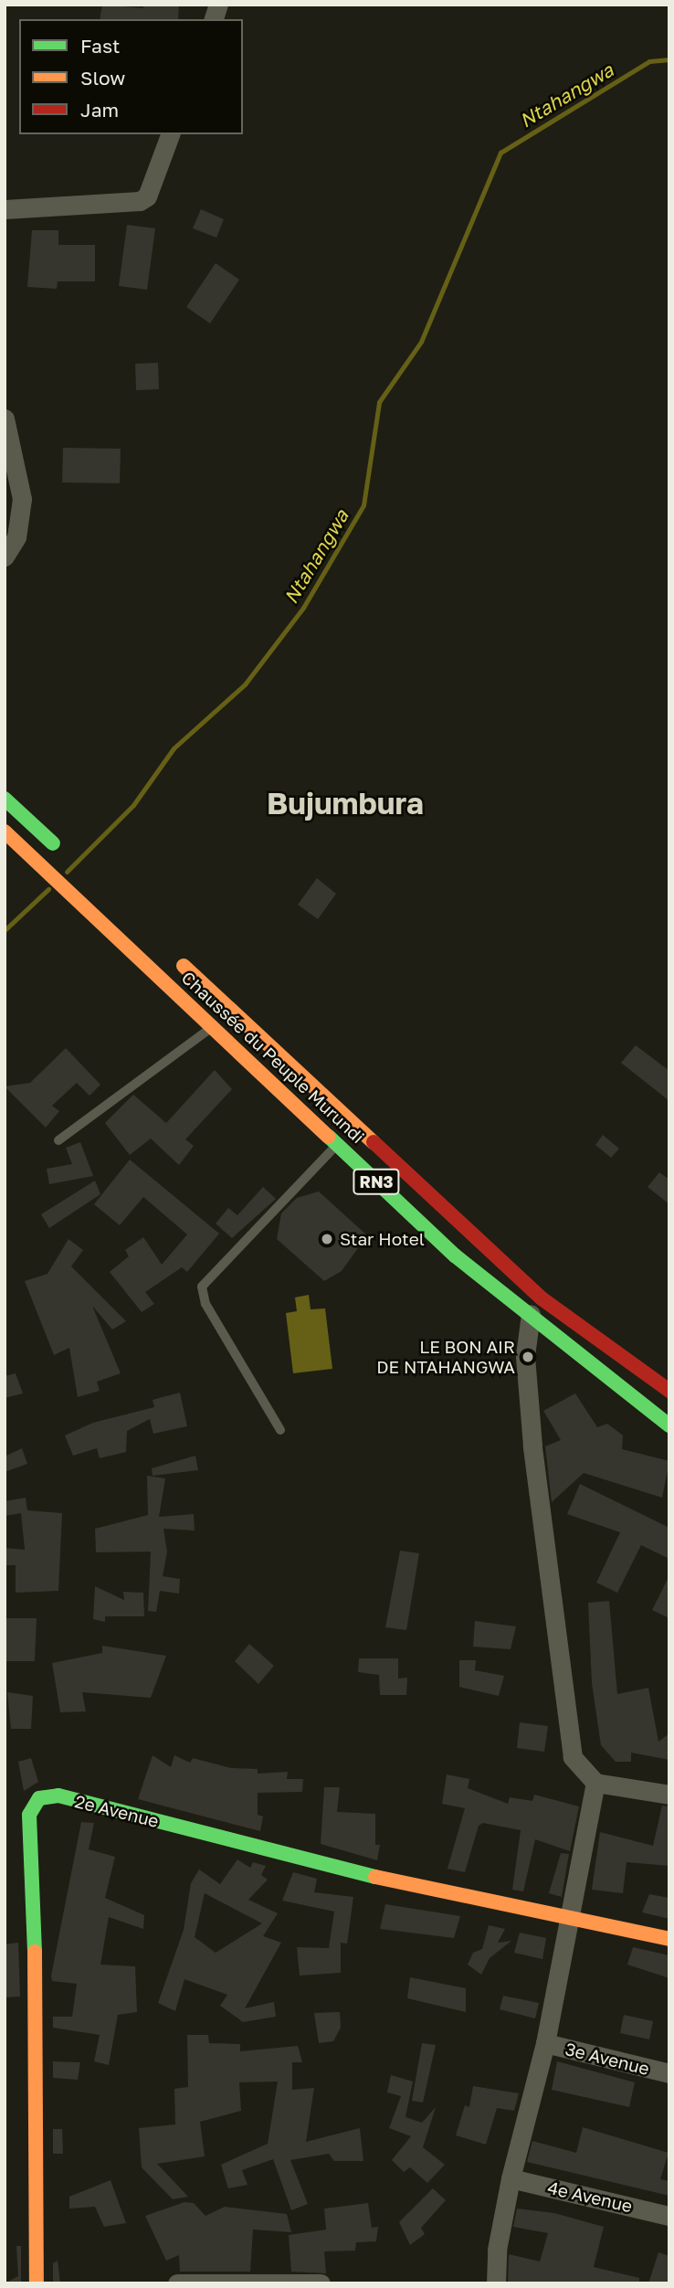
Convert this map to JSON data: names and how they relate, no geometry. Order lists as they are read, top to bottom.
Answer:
{
  "streets": {
    "main road": ["Chaussée du Peuple Murundi", "RN3", "2e Avenue"],
    "street": ["3e Avenue", "4e Avenue"]
  },
  "districts": ["Bujumbura"],
  "water": ["Ntahangwa"],
  "places": ["Star Hotel", "LE BON AIR DE NTAHANGWA"],
  "legend": ["Fast", "Slow", "Jam"]
}
